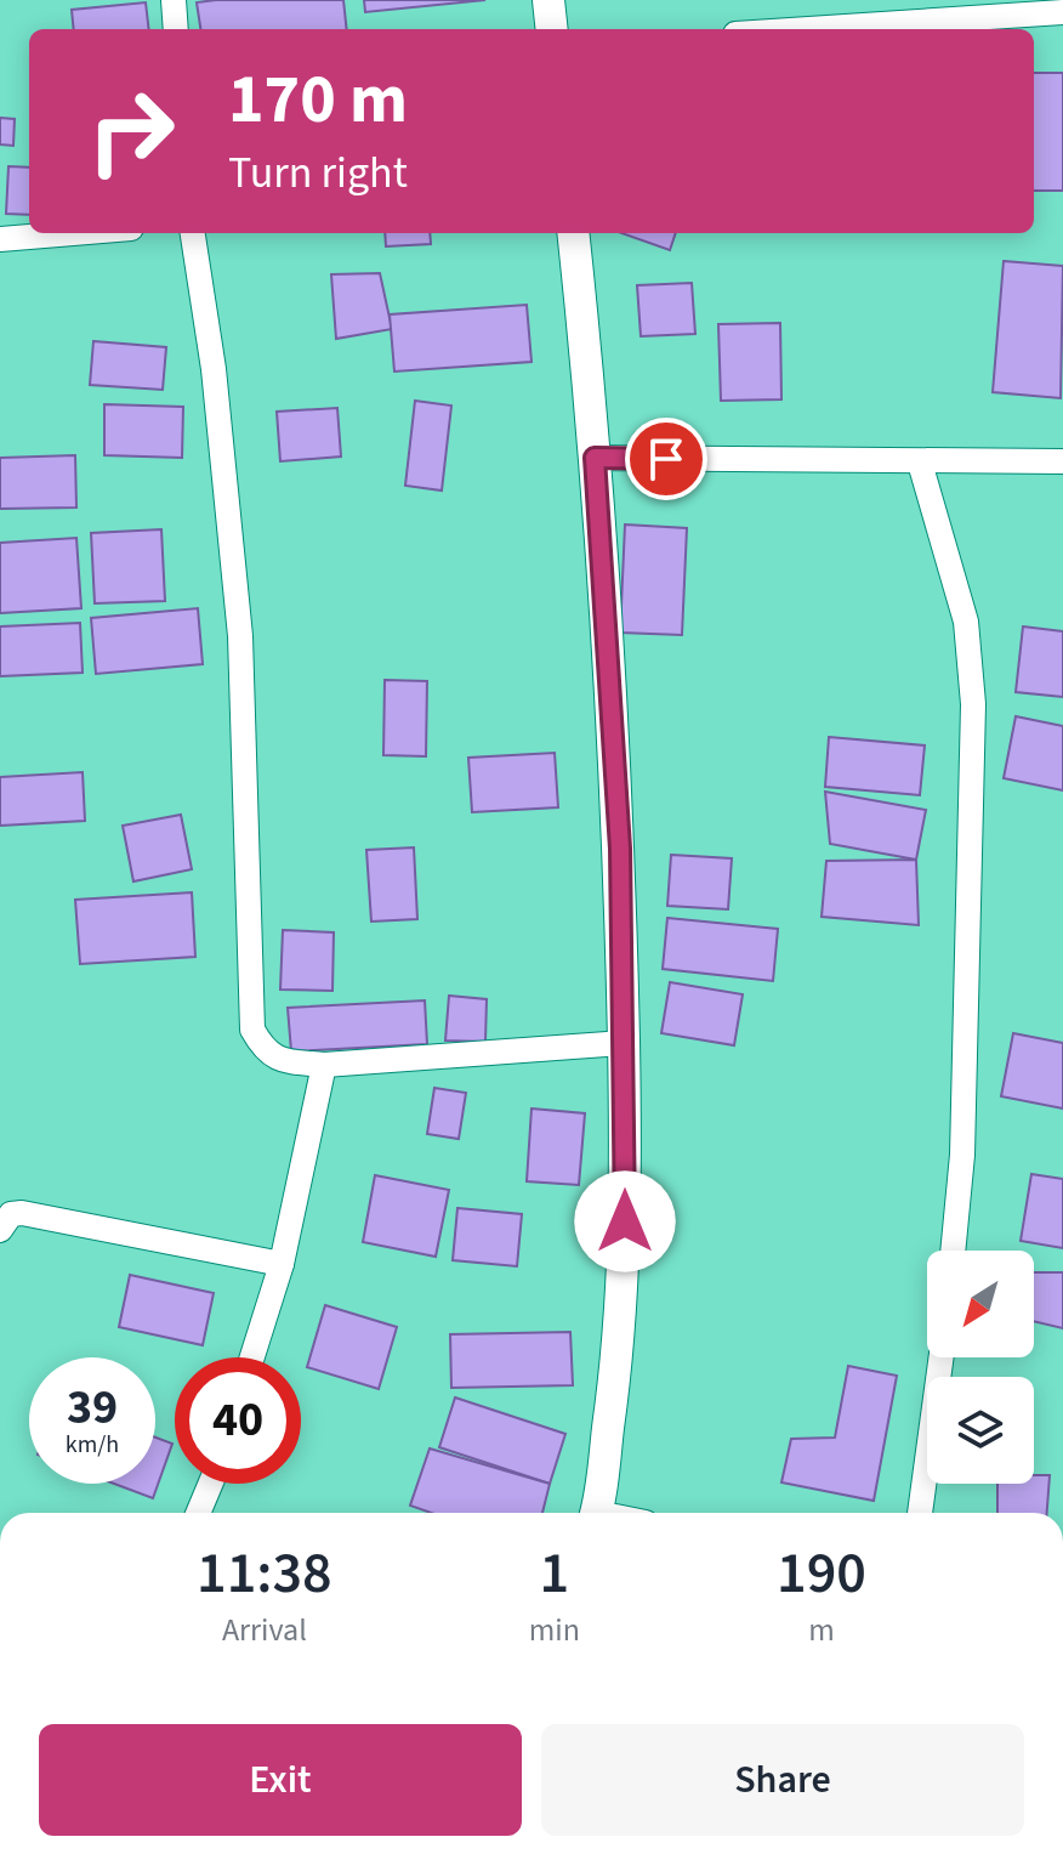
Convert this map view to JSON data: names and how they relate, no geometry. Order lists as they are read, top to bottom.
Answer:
{
  "north": "bottom left",
  "page": {
    "turn": ["170 m", "Turn right"],
    "speed": "39 km/h",
    "limit": "40",
    "eta": [
      "11:38",
      "Arrival",
      "1",
      "min",
      "190",
      "m"
    ],
    "buttons": ["Exit", "Share"]
  }
}
